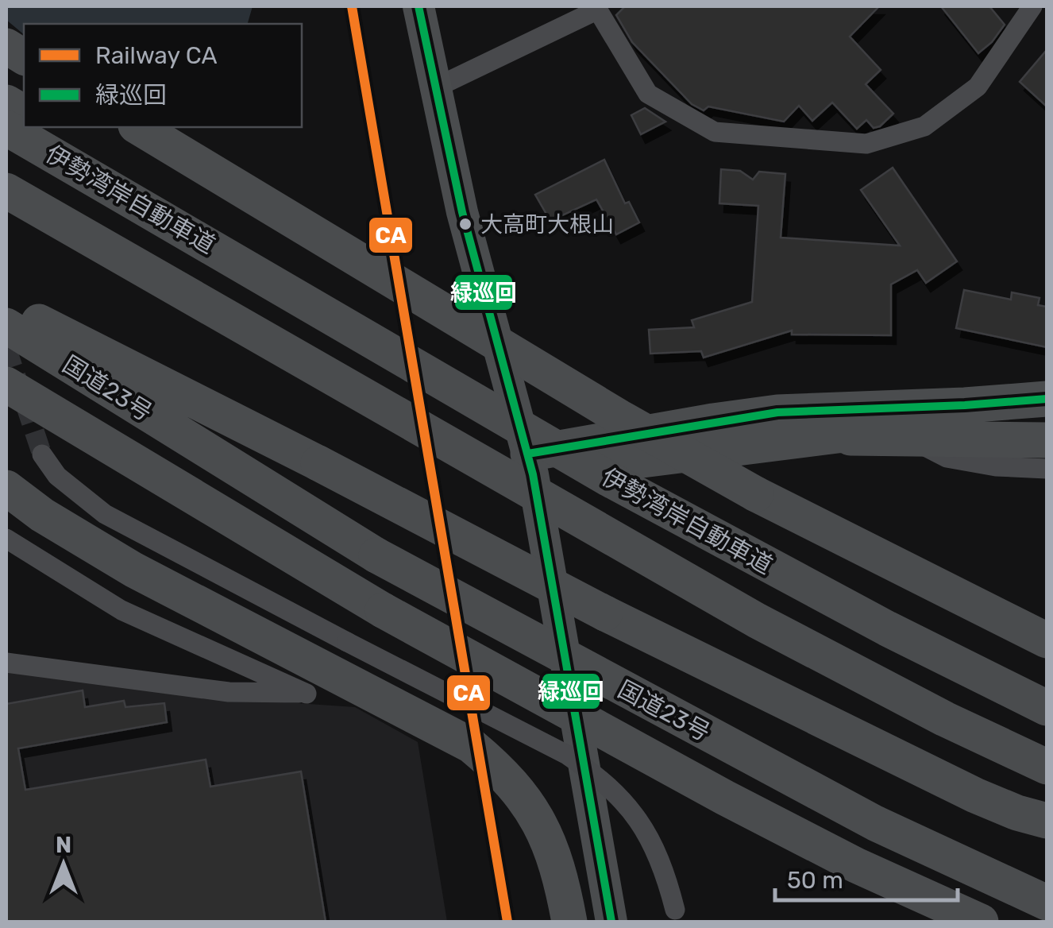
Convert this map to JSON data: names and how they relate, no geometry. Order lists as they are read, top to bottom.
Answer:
{
  "streets": {
    "highway": ["伊勢湾岸自動車道", "国道23号"]
  },
  "places": ["大高町大根山"],
  "lines": ["rail line CA", "transit line 緑巡回"],
  "legend": ["Railway CA", "緑巡回"],
  "scale_bar": "50 m",
  "north": "top"
}
